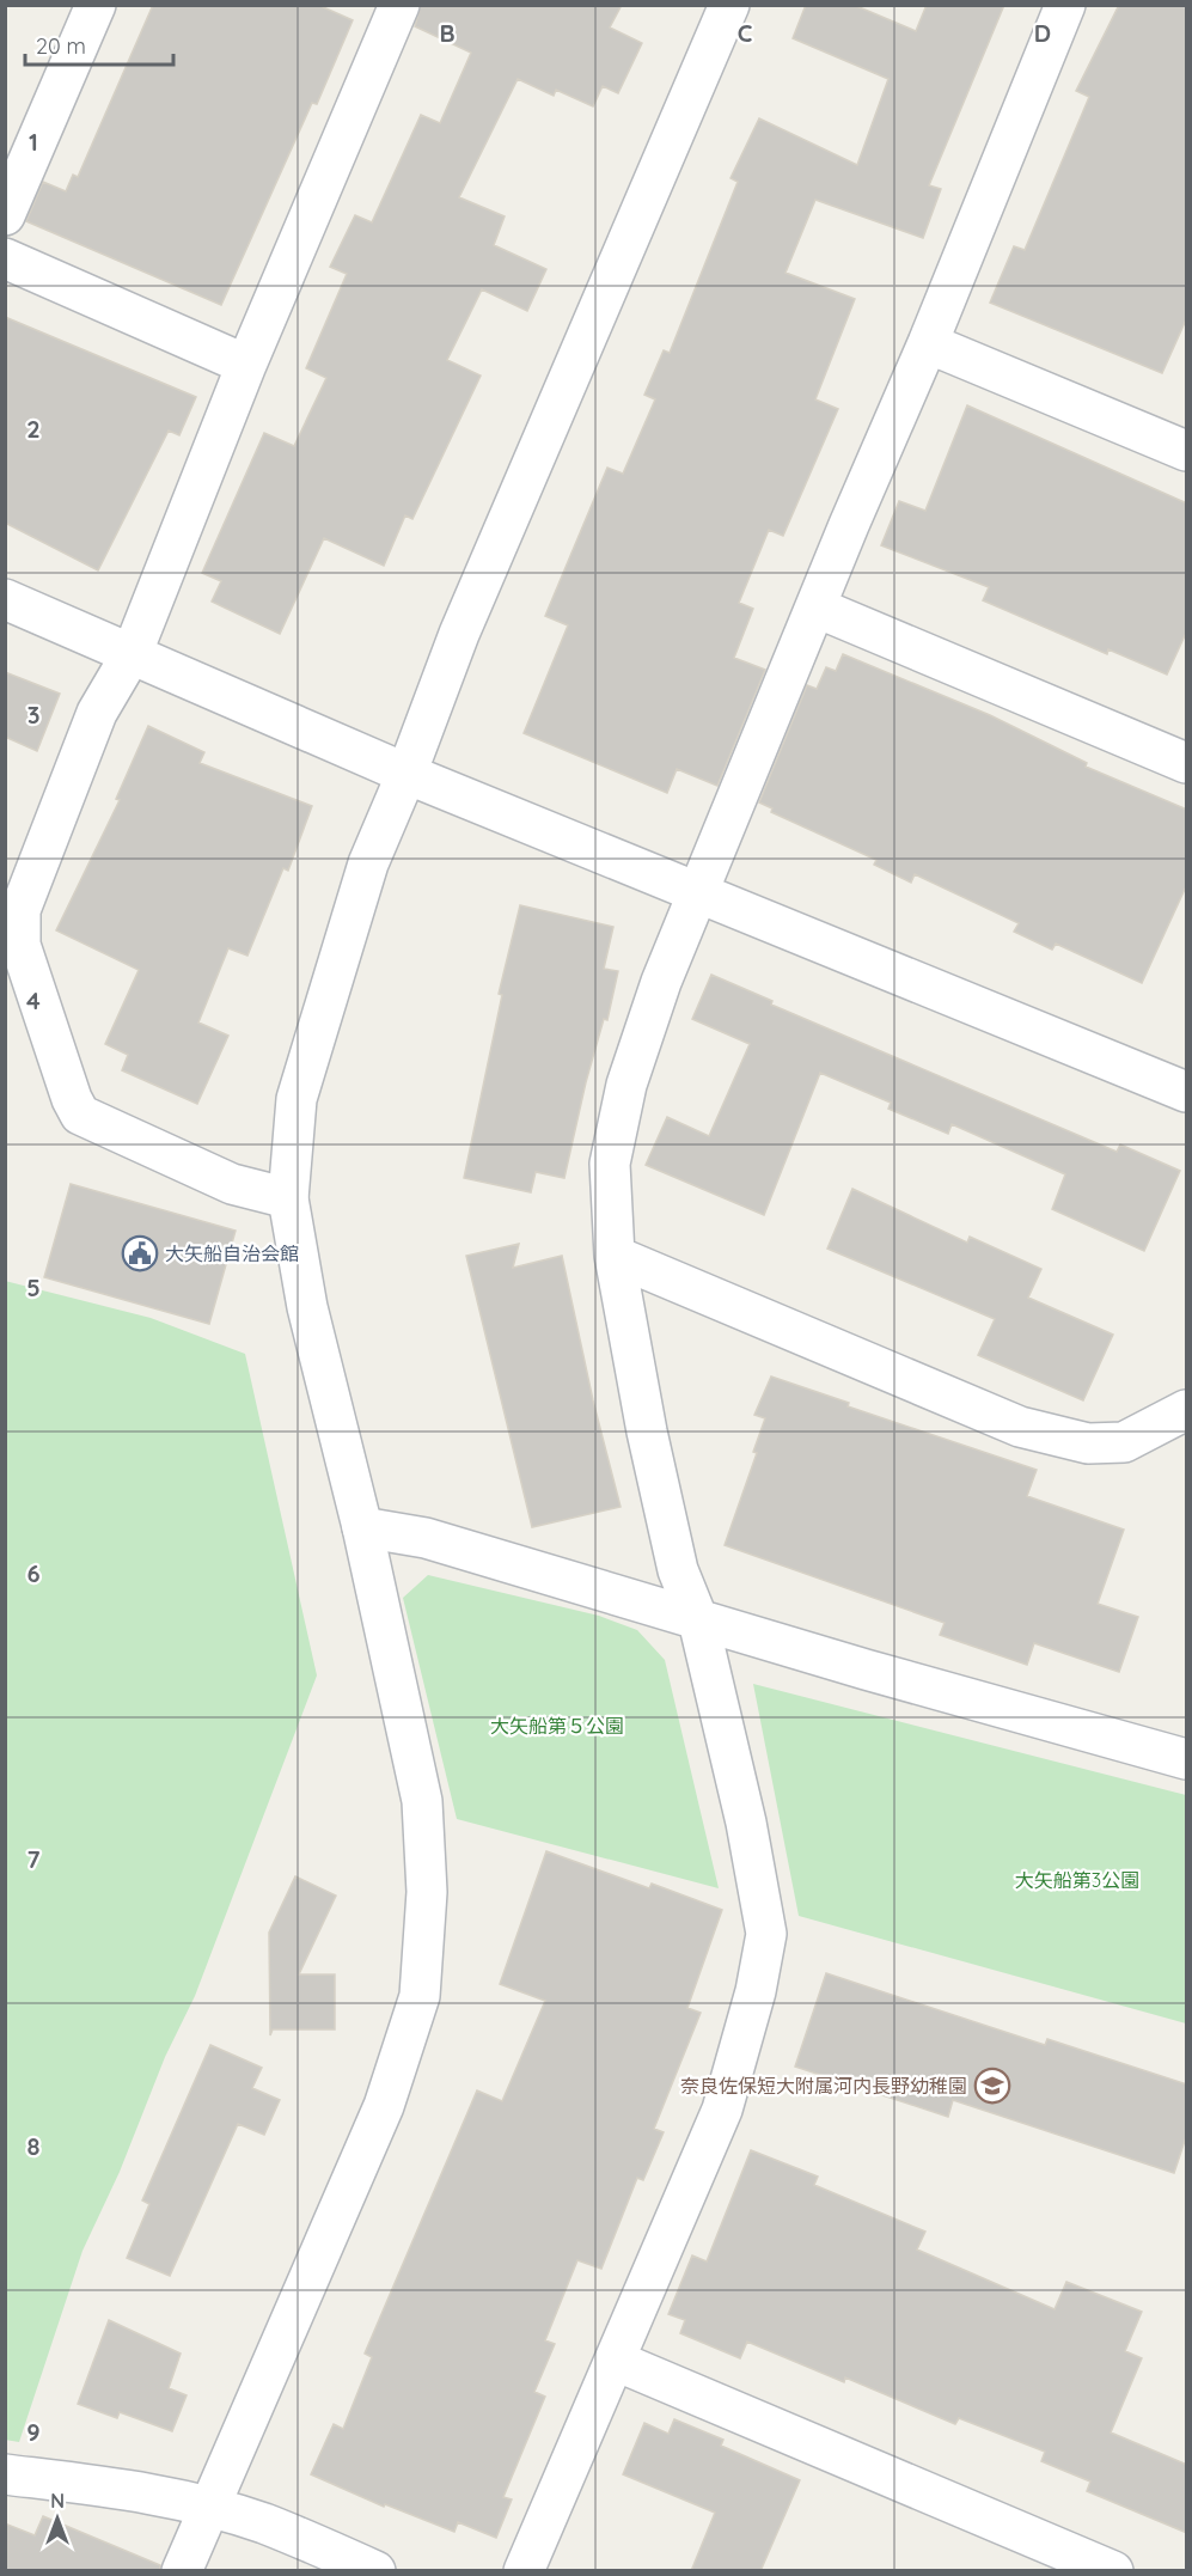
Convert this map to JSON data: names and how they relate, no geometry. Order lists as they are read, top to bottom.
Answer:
{
  "parks": ["大矢船第５公園", "大矢船第3公園"],
  "places": {
    "public building": ["大矢船自治会館"],
    "school or university": ["奈良佐保短大附属河内長野幼稚園"]
  },
  "scale_bar": "20 m",
  "north": "top",
  "grid": {
    "columns": ["B", "C", "D"],
    "rows": [
      "1",
      "2",
      "3",
      "4",
      "5",
      "6",
      "7",
      "8",
      "9"
    ]
  }
}
